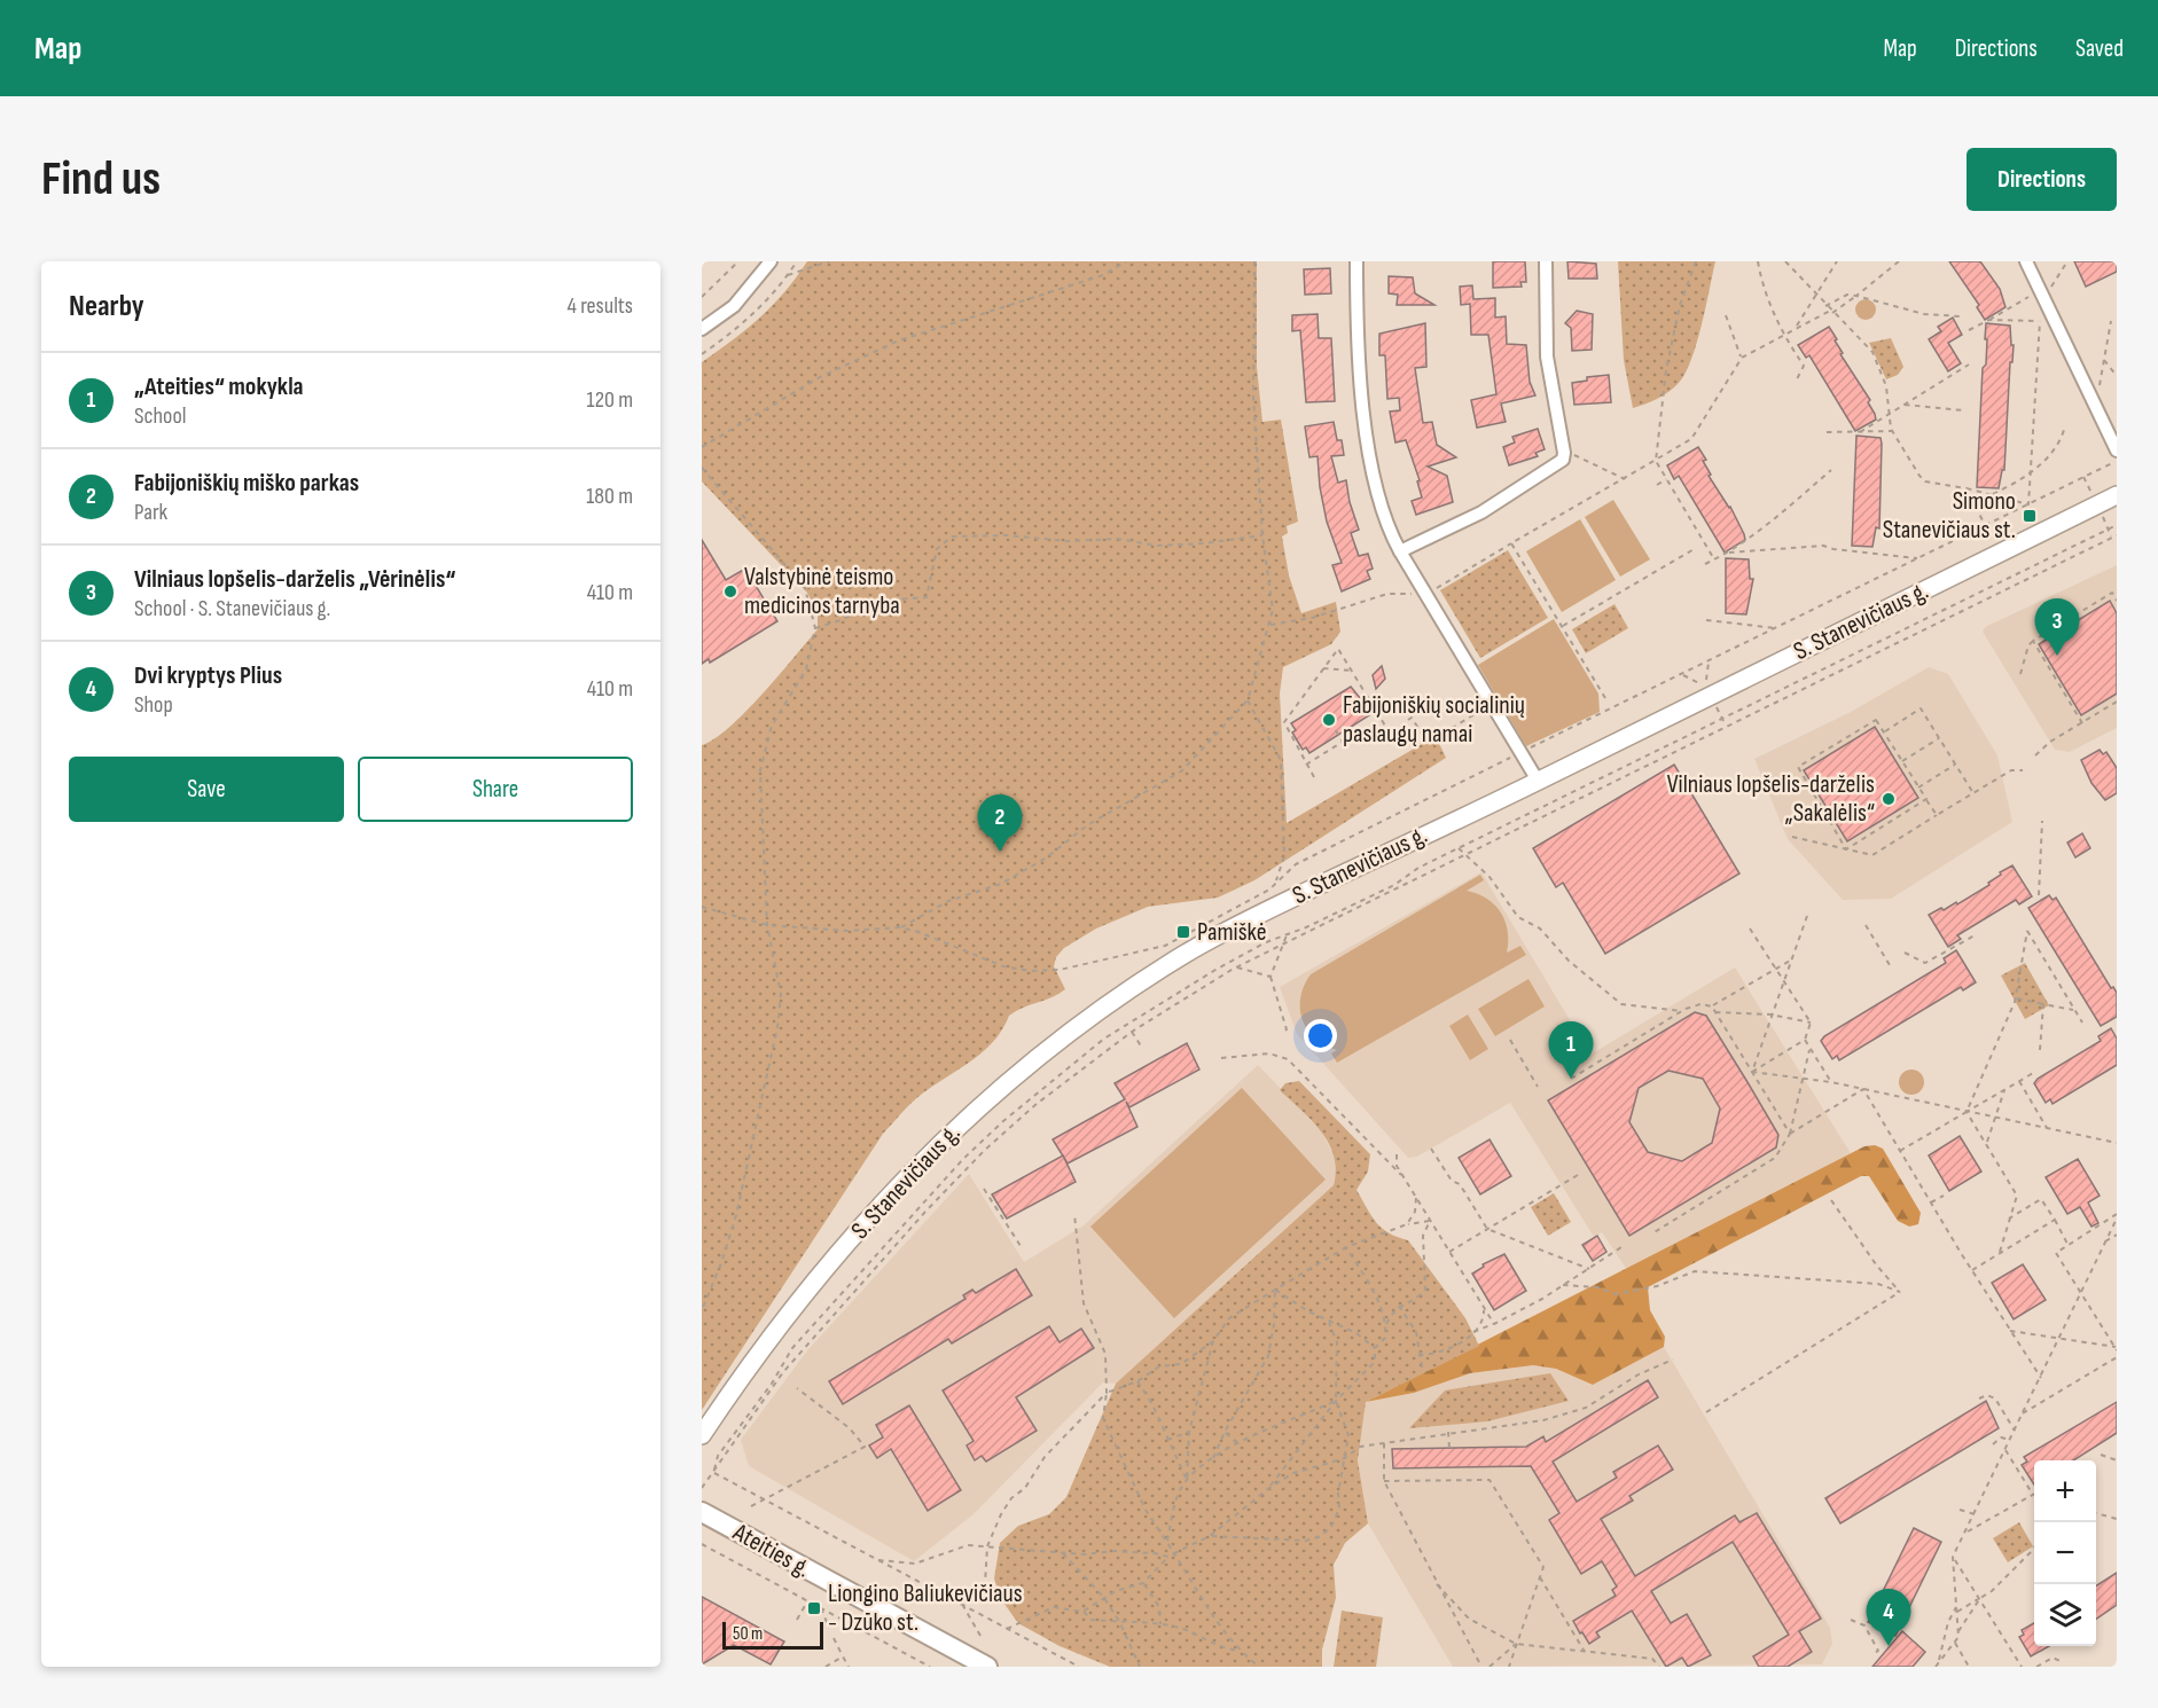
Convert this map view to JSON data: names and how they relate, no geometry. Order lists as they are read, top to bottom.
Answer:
{
  "streets": {
    "main road": ["S. Stanevičiaus g.", "Ateities g."]
  },
  "places": {
    "transit": ["Simono Stanevičiaus st.", "Pamiškė", "Liongino Baliukevičiaus - Dzūko st."],
    "other": ["Valstybinė teismo medicinos tarnyba", "Fabijoniškių socialinių paslaugų namai", "Vilniaus lopšelis-darželis „Sakalėlis“"]
  },
  "scale_bar": "50 m",
  "page": {
    "header": "Map",
    "nav": ["Map", "Directions", "Saved"],
    "buttons": [
      "Directions",
      ["Save", "Share"]
    ],
    "title": "Find us",
    "heading": ["Nearby", "4 results"],
    "list": [
      {
        "mark": "1",
        "name": "„Ateities“ mokykla",
        "note": "School",
        "value": "120 m"
      },
      {
        "mark": "2",
        "name": "Fabijoniškių miško parkas",
        "note": "Park",
        "value": "180 m"
      },
      {
        "mark": "3",
        "name": "Vilniaus lopšelis-darželis „Vėrinėlis“",
        "note": "School · S. Stanevičiaus g.",
        "value": "410 m"
      },
      {
        "mark": "4",
        "name": "Dvi kryptys Plius",
        "note": "Shop",
        "value": "410 m"
      }
    ],
    "pins": [
      "3",
      "2",
      "1",
      "4"
    ],
    "map_buttons": ["+", "−"],
    "scale": "50 m"
  }
}
